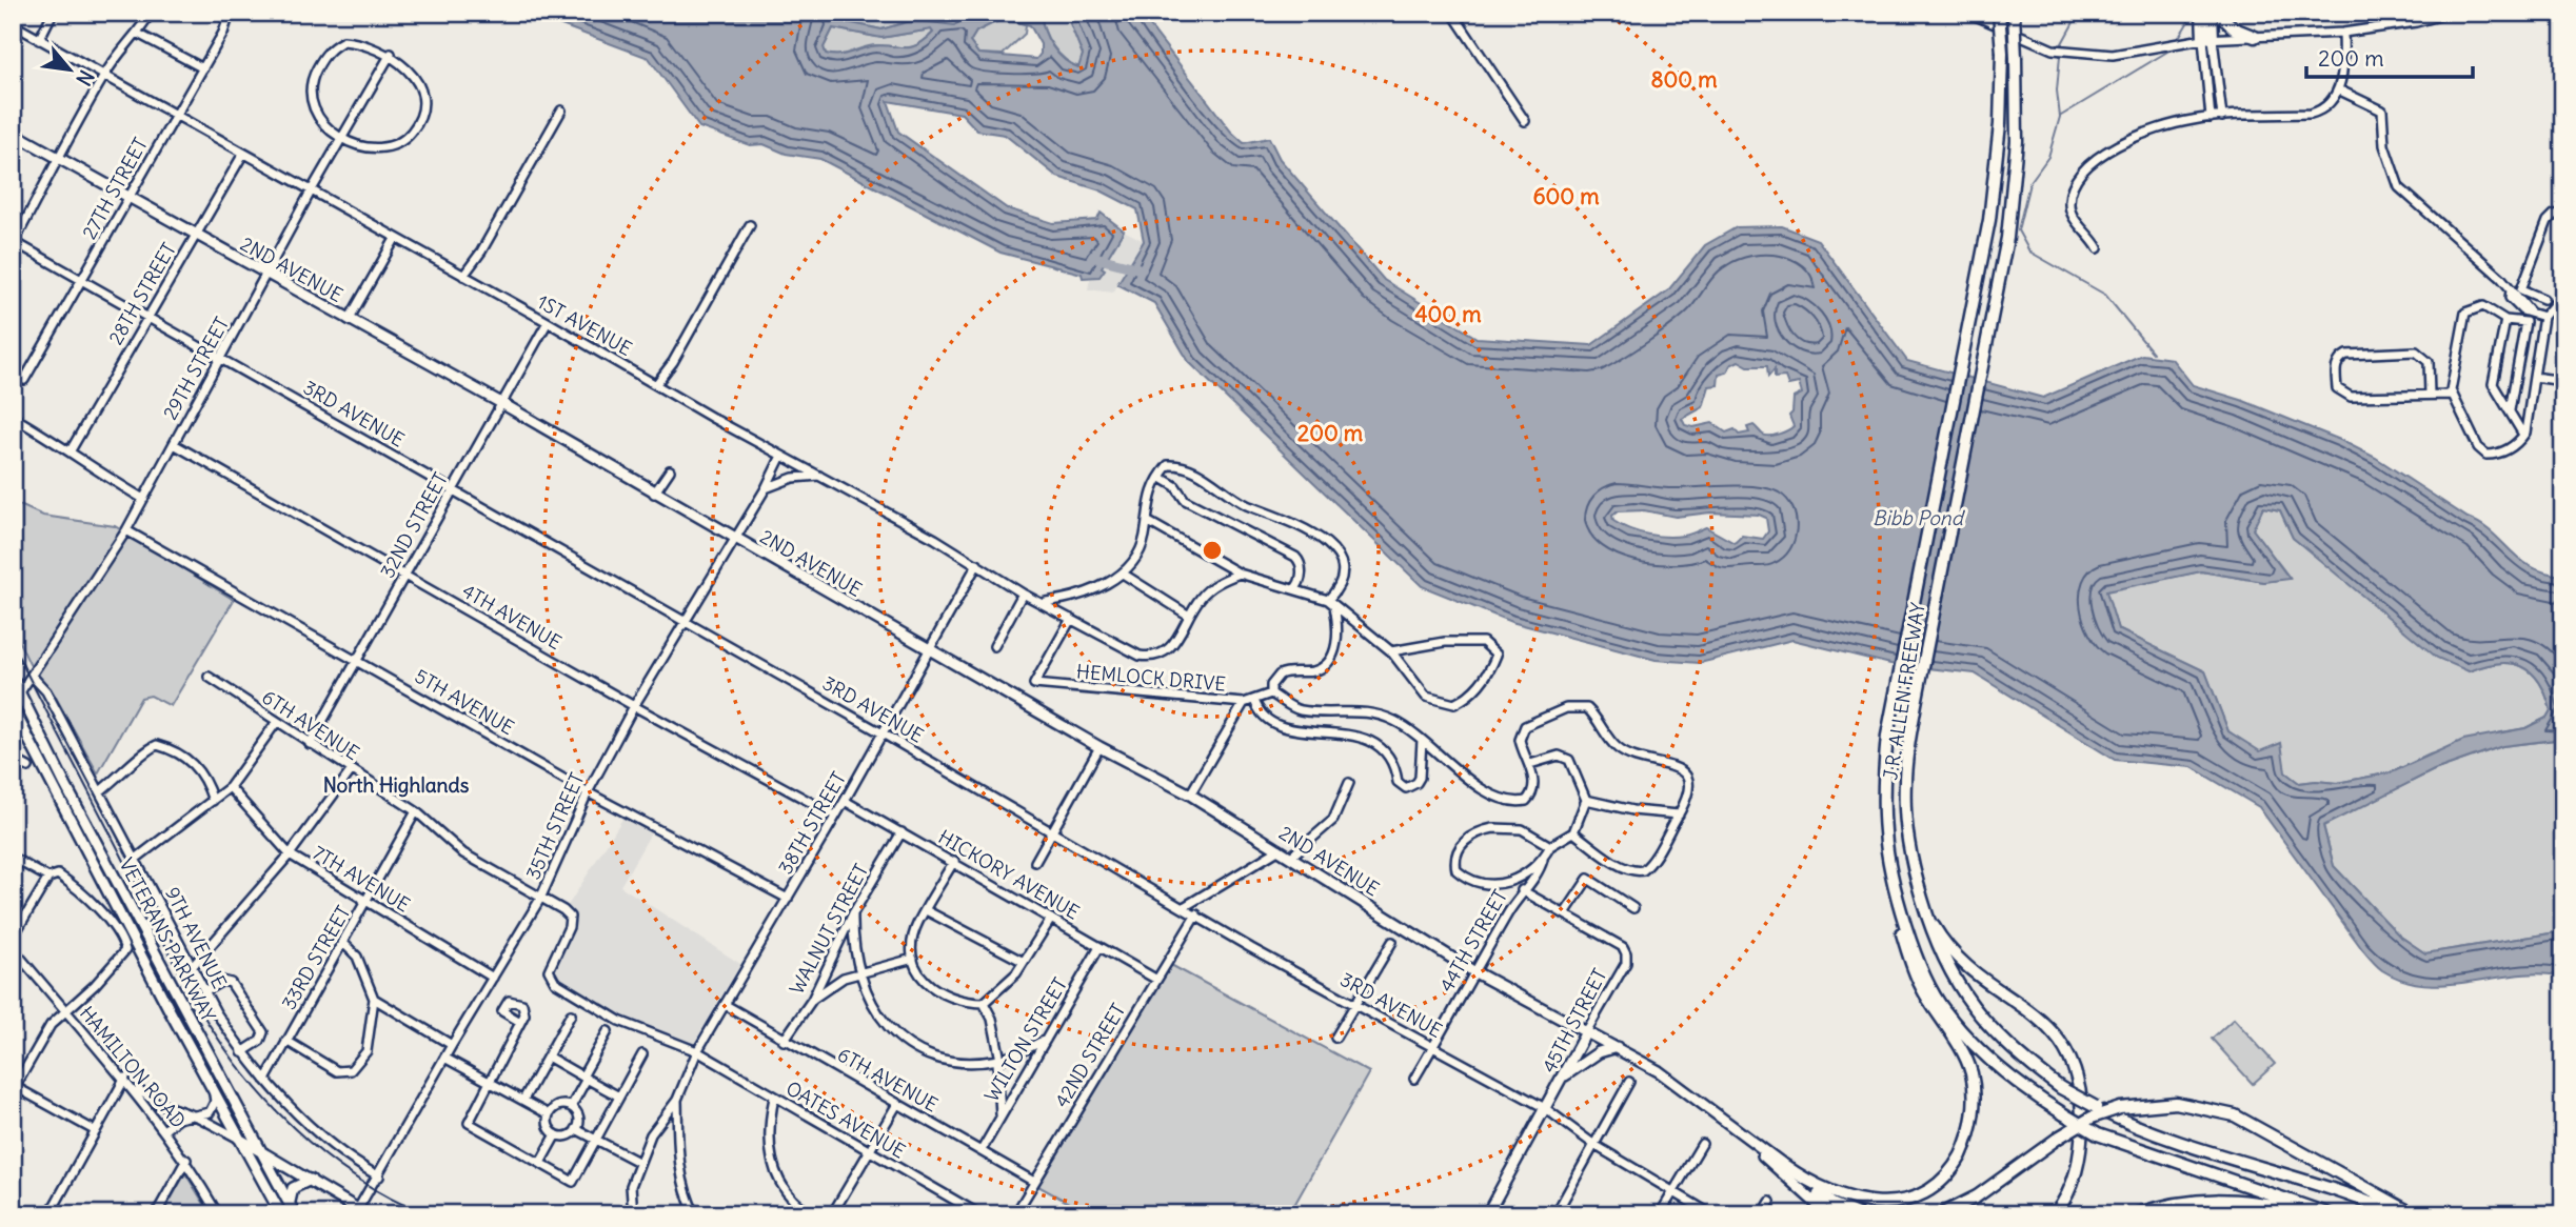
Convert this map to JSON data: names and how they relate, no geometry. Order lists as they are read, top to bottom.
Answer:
{
  "streets": {
    "highway": ["J.R. ALLEN FREEWAY"],
    "main road": ["2ND AVENUE", "VETERANS PARKWAY", "45TH STREET"],
    "street": [
      "27TH STREET",
      "28TH STREET",
      "1ST AVENUE",
      "29TH STREET",
      "3RD AVENUE",
      "32ND STREET",
      "4TH AVENUE",
      "HEMLOCK DRIVE",
      "5TH AVENUE",
      "6TH AVENUE",
      "38TH STREET",
      "35TH STREET",
      "HICKORY AVENUE",
      "7TH AVENUE",
      "WALNUT STREET",
      "9TH AVENUE",
      "44TH STREET",
      "33RD STREET",
      "WILTON STREET",
      "42ND STREET",
      "HAMILTON ROAD",
      "OATES AVENUE"
    ]
  },
  "crossings": [
    ["27TH STREET", "2ND AVENUE"],
    ["27TH STREET", "1ST AVENUE"],
    ["27TH STREET", "3RD AVENUE"],
    ["2ND AVENUE", "28TH STREET"],
    ["2ND AVENUE", "29TH STREET"],
    ["2ND AVENUE", "32ND STREET"],
    ["2ND AVENUE", "38TH STREET"],
    ["2ND AVENUE", "35TH STREET"],
    ["2ND AVENUE", "44TH STREET"],
    ["2ND AVENUE", "45TH STREET"],
    ["28TH STREET", "1ST AVENUE"],
    ["28TH STREET", "3RD AVENUE"],
    ["1ST AVENUE", "29TH STREET"],
    ["1ST AVENUE", "32ND STREET"],
    ["1ST AVENUE", "HEMLOCK DRIVE"],
    ["1ST AVENUE", "38TH STREET"],
    ["1ST AVENUE", "35TH STREET"],
    ["29TH STREET", "3RD AVENUE"],
    ["29TH STREET", "4TH AVENUE"],
    ["29TH STREET", "5TH AVENUE"],
    ["29TH STREET", "9TH AVENUE"],
    ["29TH STREET", "VETERANS PARKWAY"],
    ["3RD AVENUE", "32ND STREET"],
    ["3RD AVENUE", "38TH STREET"],
    ["3RD AVENUE", "35TH STREET"],
    ["3RD AVENUE", "44TH STREET"],
    ["3RD AVENUE", "45TH STREET"],
    ["3RD AVENUE", "42ND STREET"],
    ["32ND STREET", "4TH AVENUE"],
    ["32ND STREET", "5TH AVENUE"],
    ["32ND STREET", "6TH AVENUE"],
    ["4TH AVENUE", "38TH STREET"],
    ["4TH AVENUE", "35TH STREET"],
    ["5TH AVENUE", "38TH STREET"],
    ["5TH AVENUE", "35TH STREET"],
    ["6TH AVENUE", "38TH STREET"],
    ["6TH AVENUE", "35TH STREET"],
    ["6TH AVENUE", "WALNUT STREET"],
    ["6TH AVENUE", "33RD STREET"],
    ["6TH AVENUE", "WILTON STREET"],
    ["6TH AVENUE", "42ND STREET"],
    ["6TH AVENUE", "OATES AVENUE"],
    ["38TH STREET", "HICKORY AVENUE"],
    ["38TH STREET", "OATES AVENUE"],
    ["35TH STREET", "7TH AVENUE"],
    ["35TH STREET", "9TH AVENUE"],
    ["HICKORY AVENUE", "WALNUT STREET"],
    ["HICKORY AVENUE", "WILTON STREET"],
    ["HICKORY AVENUE", "42ND STREET"],
    ["7TH AVENUE", "33RD STREET"],
    ["9TH AVENUE", "33RD STREET"]
  ],
  "districts": ["North Highlands"],
  "water": ["Bibb Pond"],
  "scale_bar": "200 m",
  "north": "bottom right",
  "rings": [
    "800 m",
    "600 m",
    "400 m",
    "200 m"
  ]
}
